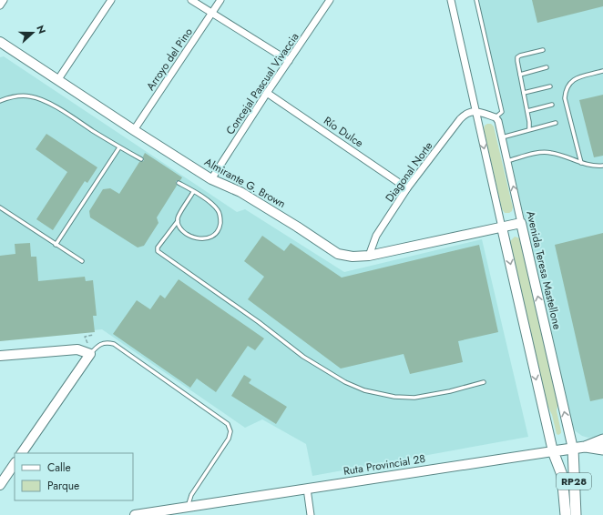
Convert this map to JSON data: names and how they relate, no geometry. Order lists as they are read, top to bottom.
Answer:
{
  "streets": {
    "main road": ["Ruta Provincial 28", "RP28"],
    "street": [
      "Arroyo del Pino",
      "Concejal Pascual Vivaccia",
      "Río Dulce",
      "Diagonal Norte",
      "Almirante G. Brown",
      "Avenida Teresa Mastellone"
    ]
  },
  "crossings": [
    ["Arroyo del Pino", "Almirante G. Brown"],
    ["Concejal Pascual Vivaccia", "Río Dulce"],
    ["Concejal Pascual Vivaccia", "Almirante G. Brown"],
    ["Río Dulce", "Diagonal Norte"],
    ["Diagonal Norte", "Almirante G. Brown"],
    ["Almirante G. Brown", "Avenida Teresa Mastellone"],
    ["Avenida Teresa Mastellone", "Ruta Provincial 28"],
    ["Avenida Teresa Mastellone", "RP28"],
    ["Ruta Provincial 28", "RP28"]
  ],
  "legend": ["Calle", "Parque"],
  "north": "right"
}
